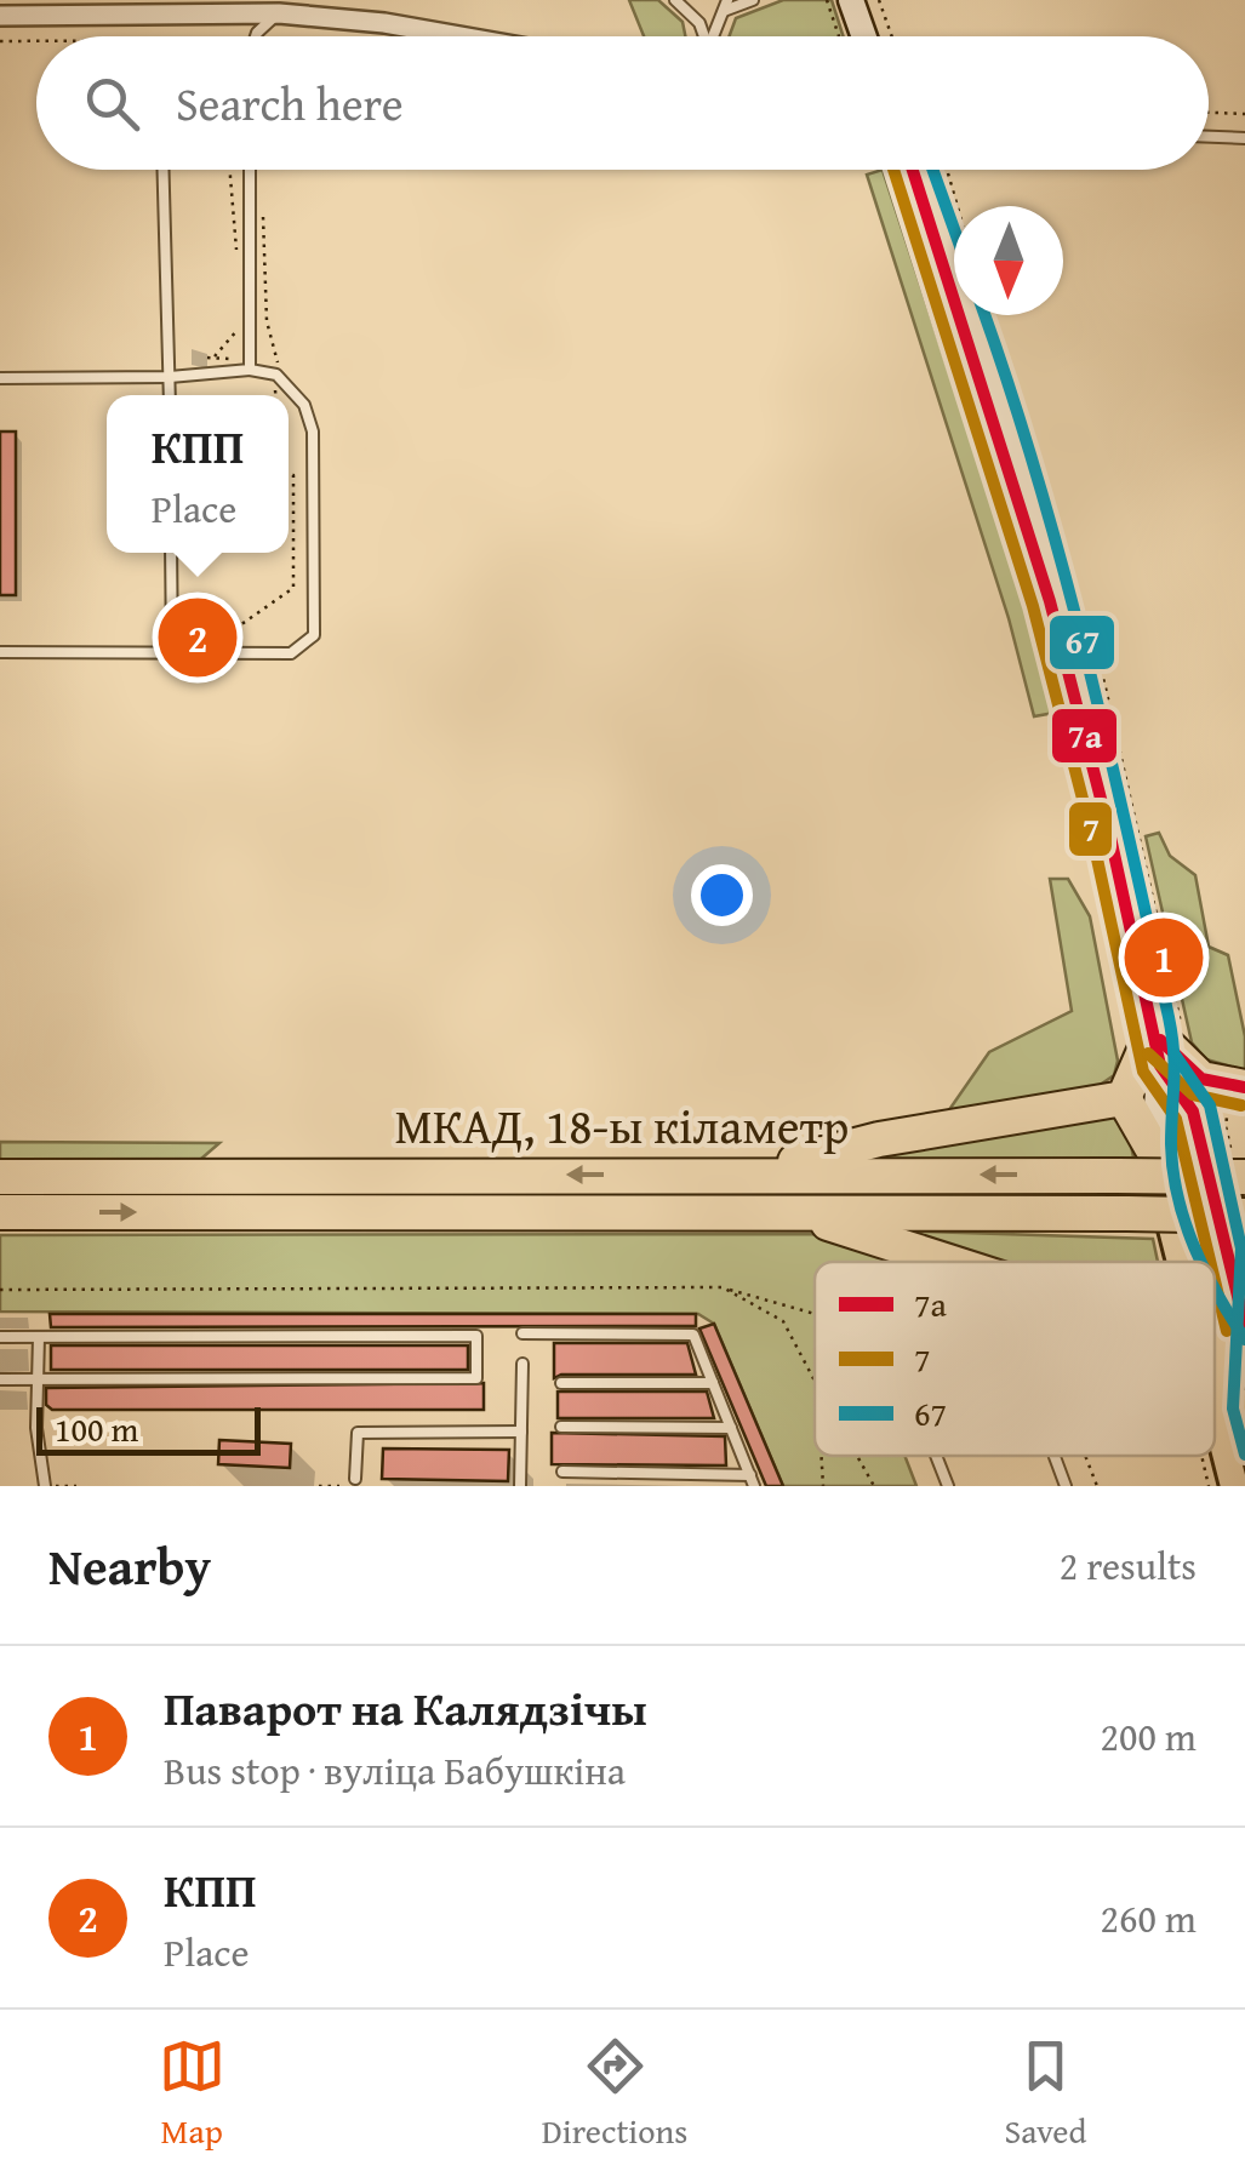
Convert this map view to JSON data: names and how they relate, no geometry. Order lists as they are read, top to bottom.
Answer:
{
  "streets": {
    "highway": ["МКАД, 18-ы кіламетр"]
  },
  "lines": ["transit line 7а", "transit line 7", "transit line 67"],
  "legend": ["7а", "7", "67"],
  "scale_bar": "100 m",
  "north": "bottom",
  "page": {
    "search": "Search here",
    "popup": ["КПП", "Place"],
    "pins": ["2", "1"],
    "scale": "100 m",
    "heading": ["Nearby", "2 results"],
    "list": [
      {
        "mark": "1",
        "name": "Паварот на Калядзічы",
        "note": "Bus stop · вуліца Бабушкіна",
        "value": "200 m"
      },
      {
        "mark": "2",
        "name": "КПП",
        "note": "Place",
        "value": "260 m"
      }
    ],
    "nav": ["Map", "Directions", "Saved"]
  }
}
